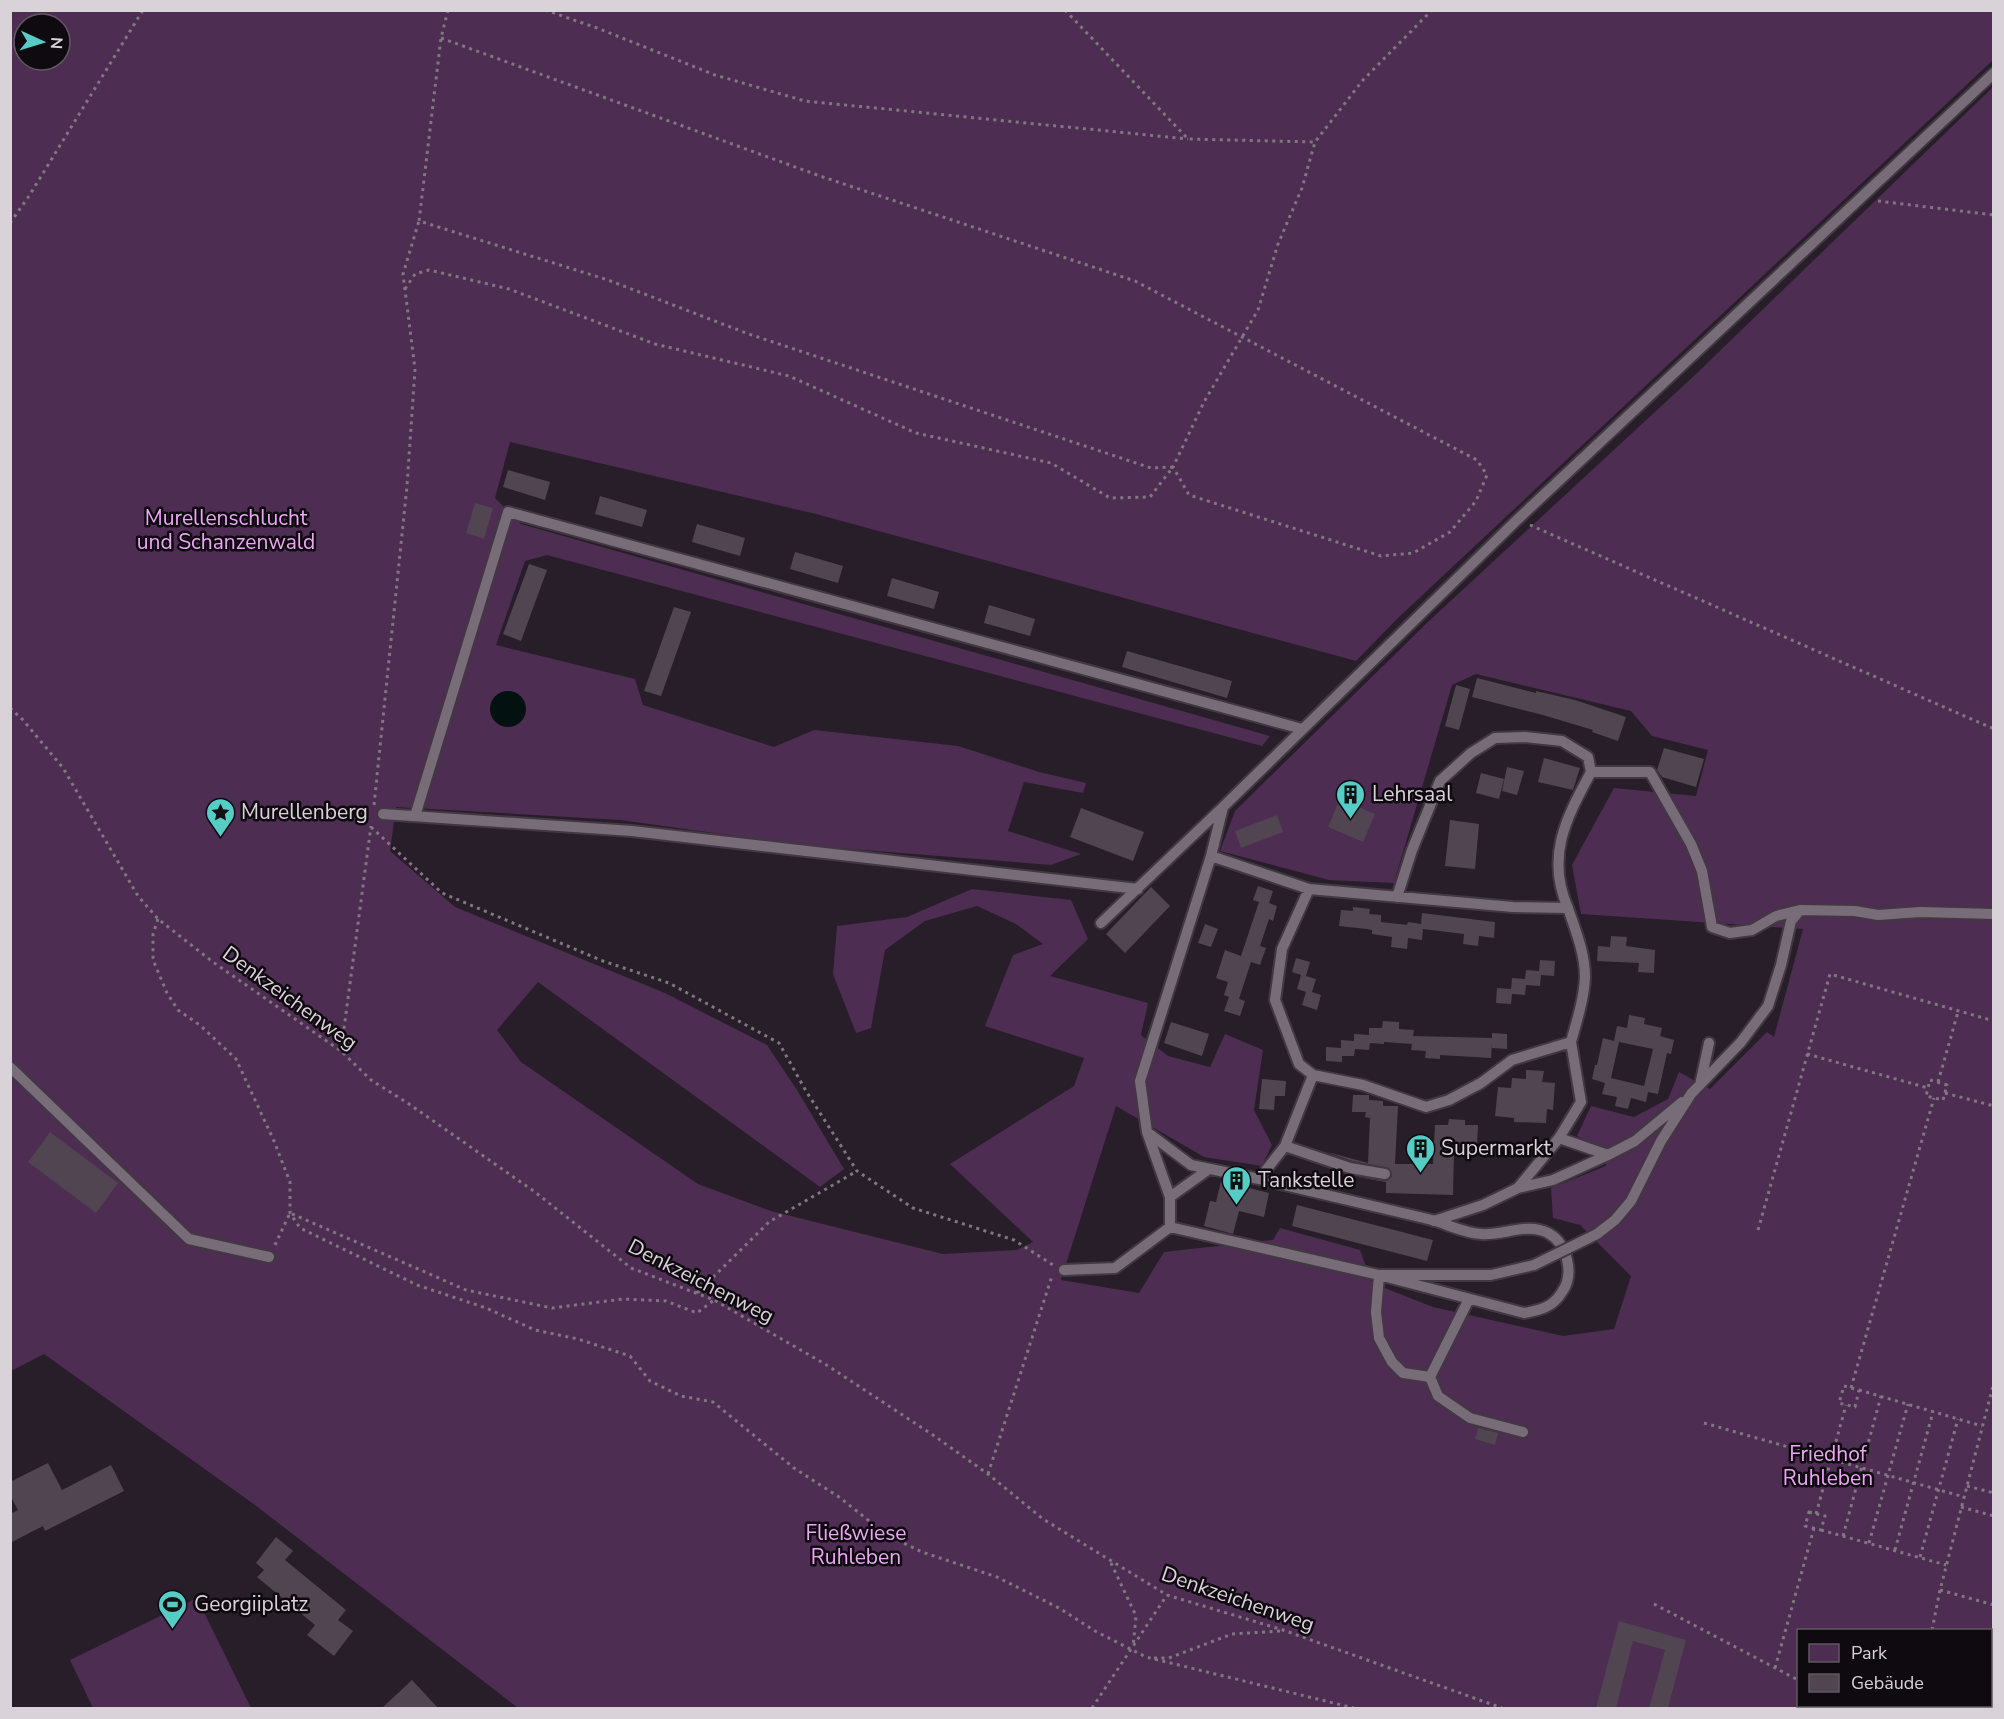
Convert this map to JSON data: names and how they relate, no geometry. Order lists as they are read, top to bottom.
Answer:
{
  "streets": {
    "path": ["Denkzeichenweg"]
  },
  "parks": ["Murellenschlucht und Schanzenwald", "Friedhof Ruhleben", "Fließwiese Ruhleben"],
  "places": {
    "building": ["Lehrsaal", "Supermarkt", "Tankstelle"],
    "place": ["Murellenberg"],
    "sports": ["Georgiiplatz"]
  },
  "legend": ["Park", "Gebäude"],
  "north": "right"
}
